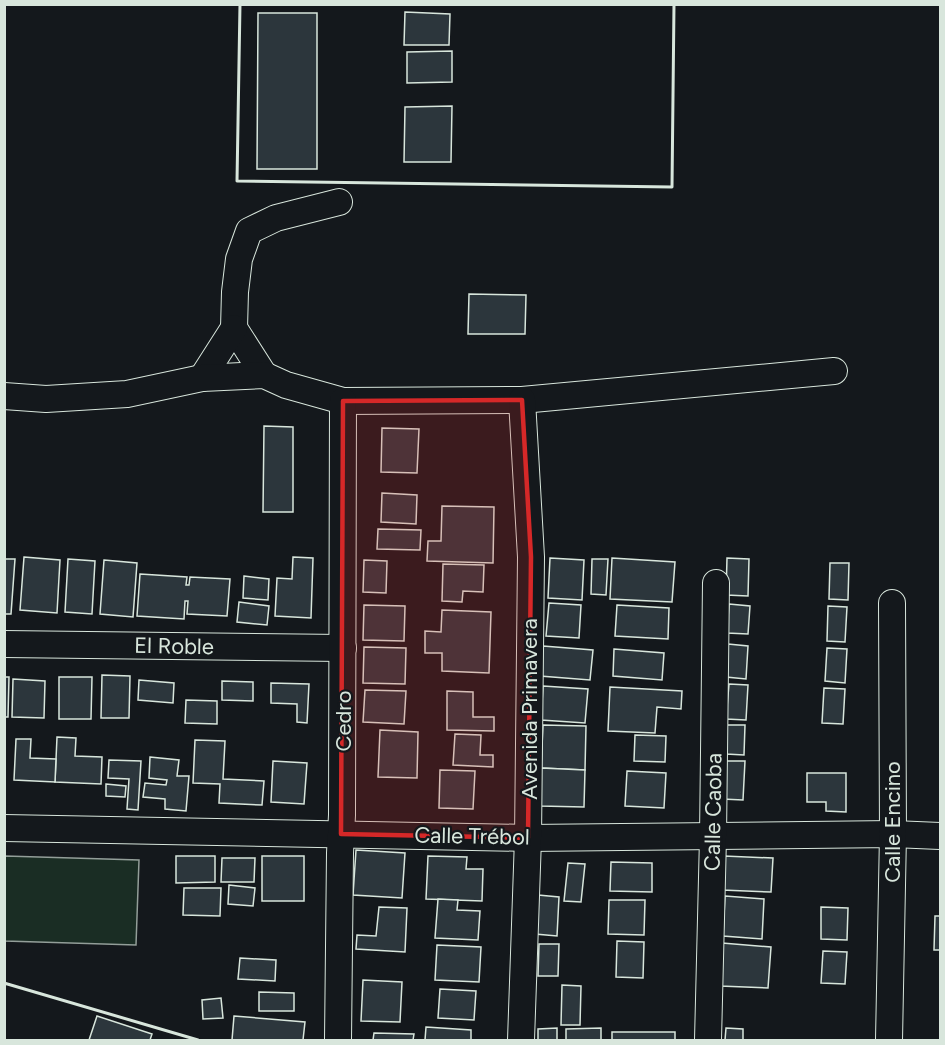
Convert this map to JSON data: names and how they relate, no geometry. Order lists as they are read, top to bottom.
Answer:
{
  "streets": {
    "street": [
      "El Roble",
      "Avenida Primavera",
      "Cedro",
      "Calle Caoba",
      "Calle Encino",
      "Calle Trébol"
    ]
  },
  "crossings": [
    ["El Roble", "Cedro"],
    ["Avenida Primavera", "Calle Trébol"],
    ["Cedro", "Calle Trébol"],
    ["Calle Caoba", "Calle Trébol"],
    ["Calle Encino", "Calle Trébol"]
  ]
}
